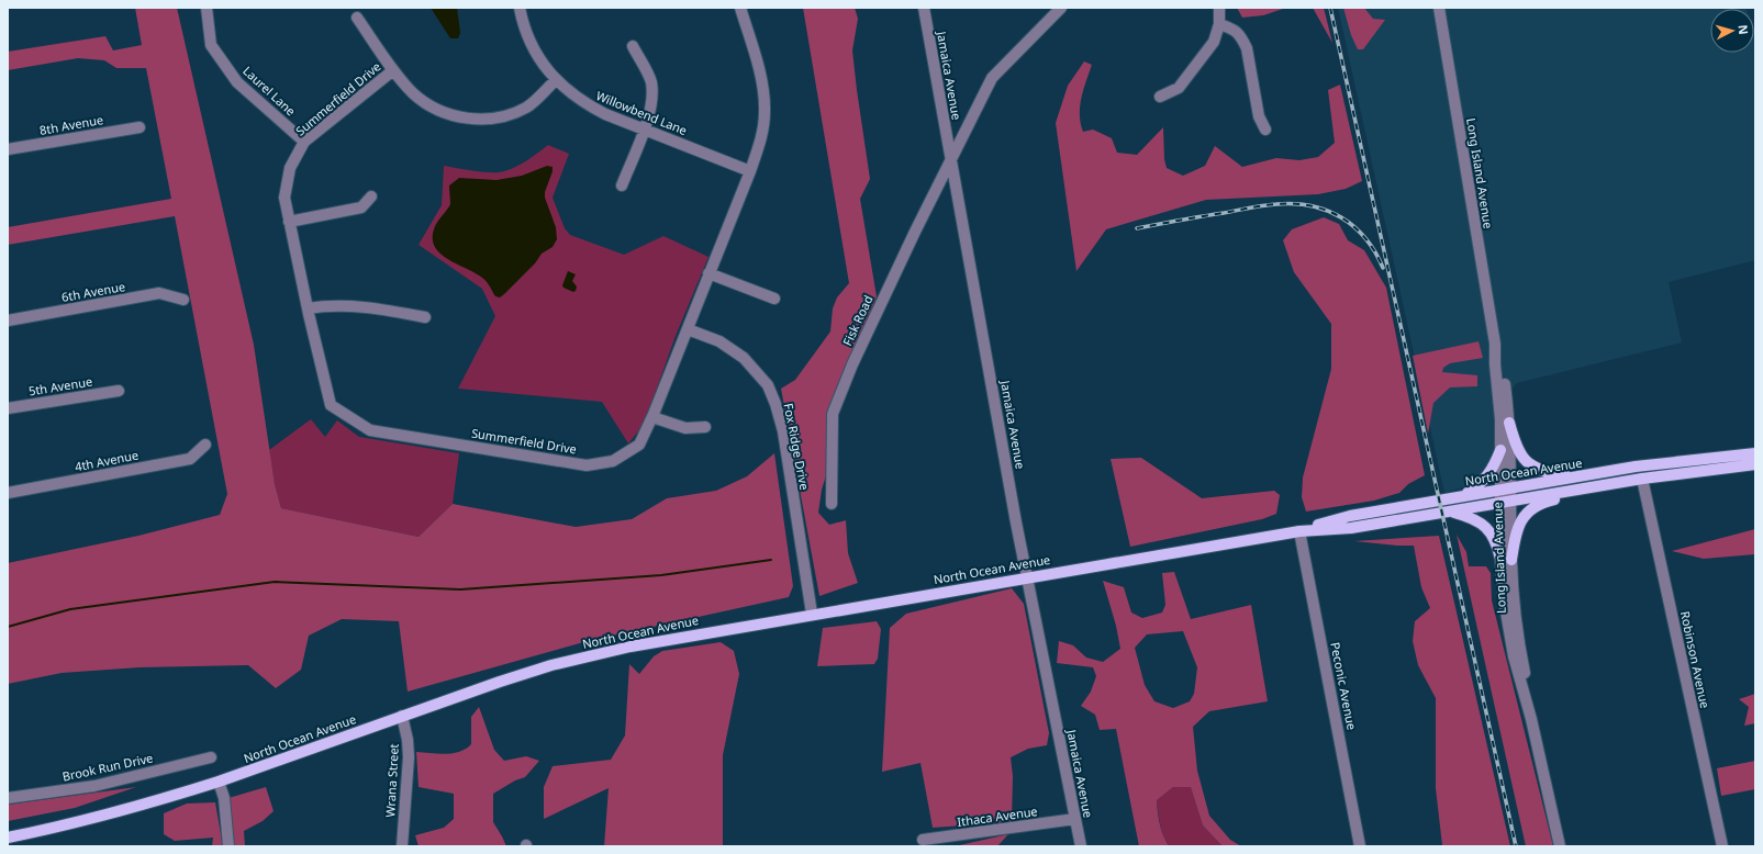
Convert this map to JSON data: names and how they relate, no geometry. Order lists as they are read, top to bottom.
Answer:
{
  "streets": {
    "main road": ["North Ocean Avenue"],
    "street": [
      "Jamaica Avenue",
      "Laurel Lane",
      "Summerfield Drive",
      "Willowbend Lane",
      "8th Avenue",
      "Long Island Avenue",
      "6th Avenue",
      "Fisk Road",
      "5th Avenue",
      "Fox Ridge Drive",
      "4th Avenue",
      "Robinson Avenue",
      "Peconic Avenue",
      "Brook Run Drive",
      "Wrana Street",
      "Ithaca Avenue"
    ]
  },
  "crossings": [
    ["Jamaica Avenue", "Fisk Road"],
    ["Jamaica Avenue", "North Ocean Avenue"],
    ["Jamaica Avenue", "Ithaca Avenue"],
    ["Laurel Lane", "Summerfield Drive"],
    ["Summerfield Drive", "Willowbend Lane"],
    ["Summerfield Drive", "Fox Ridge Drive"],
    ["Long Island Avenue", "North Ocean Avenue"],
    ["Fox Ridge Drive", "North Ocean Avenue"],
    ["North Ocean Avenue", "Robinson Avenue"],
    ["North Ocean Avenue", "Peconic Avenue"],
    ["North Ocean Avenue", "Wrana Street"]
  ],
  "north": "right"
}
